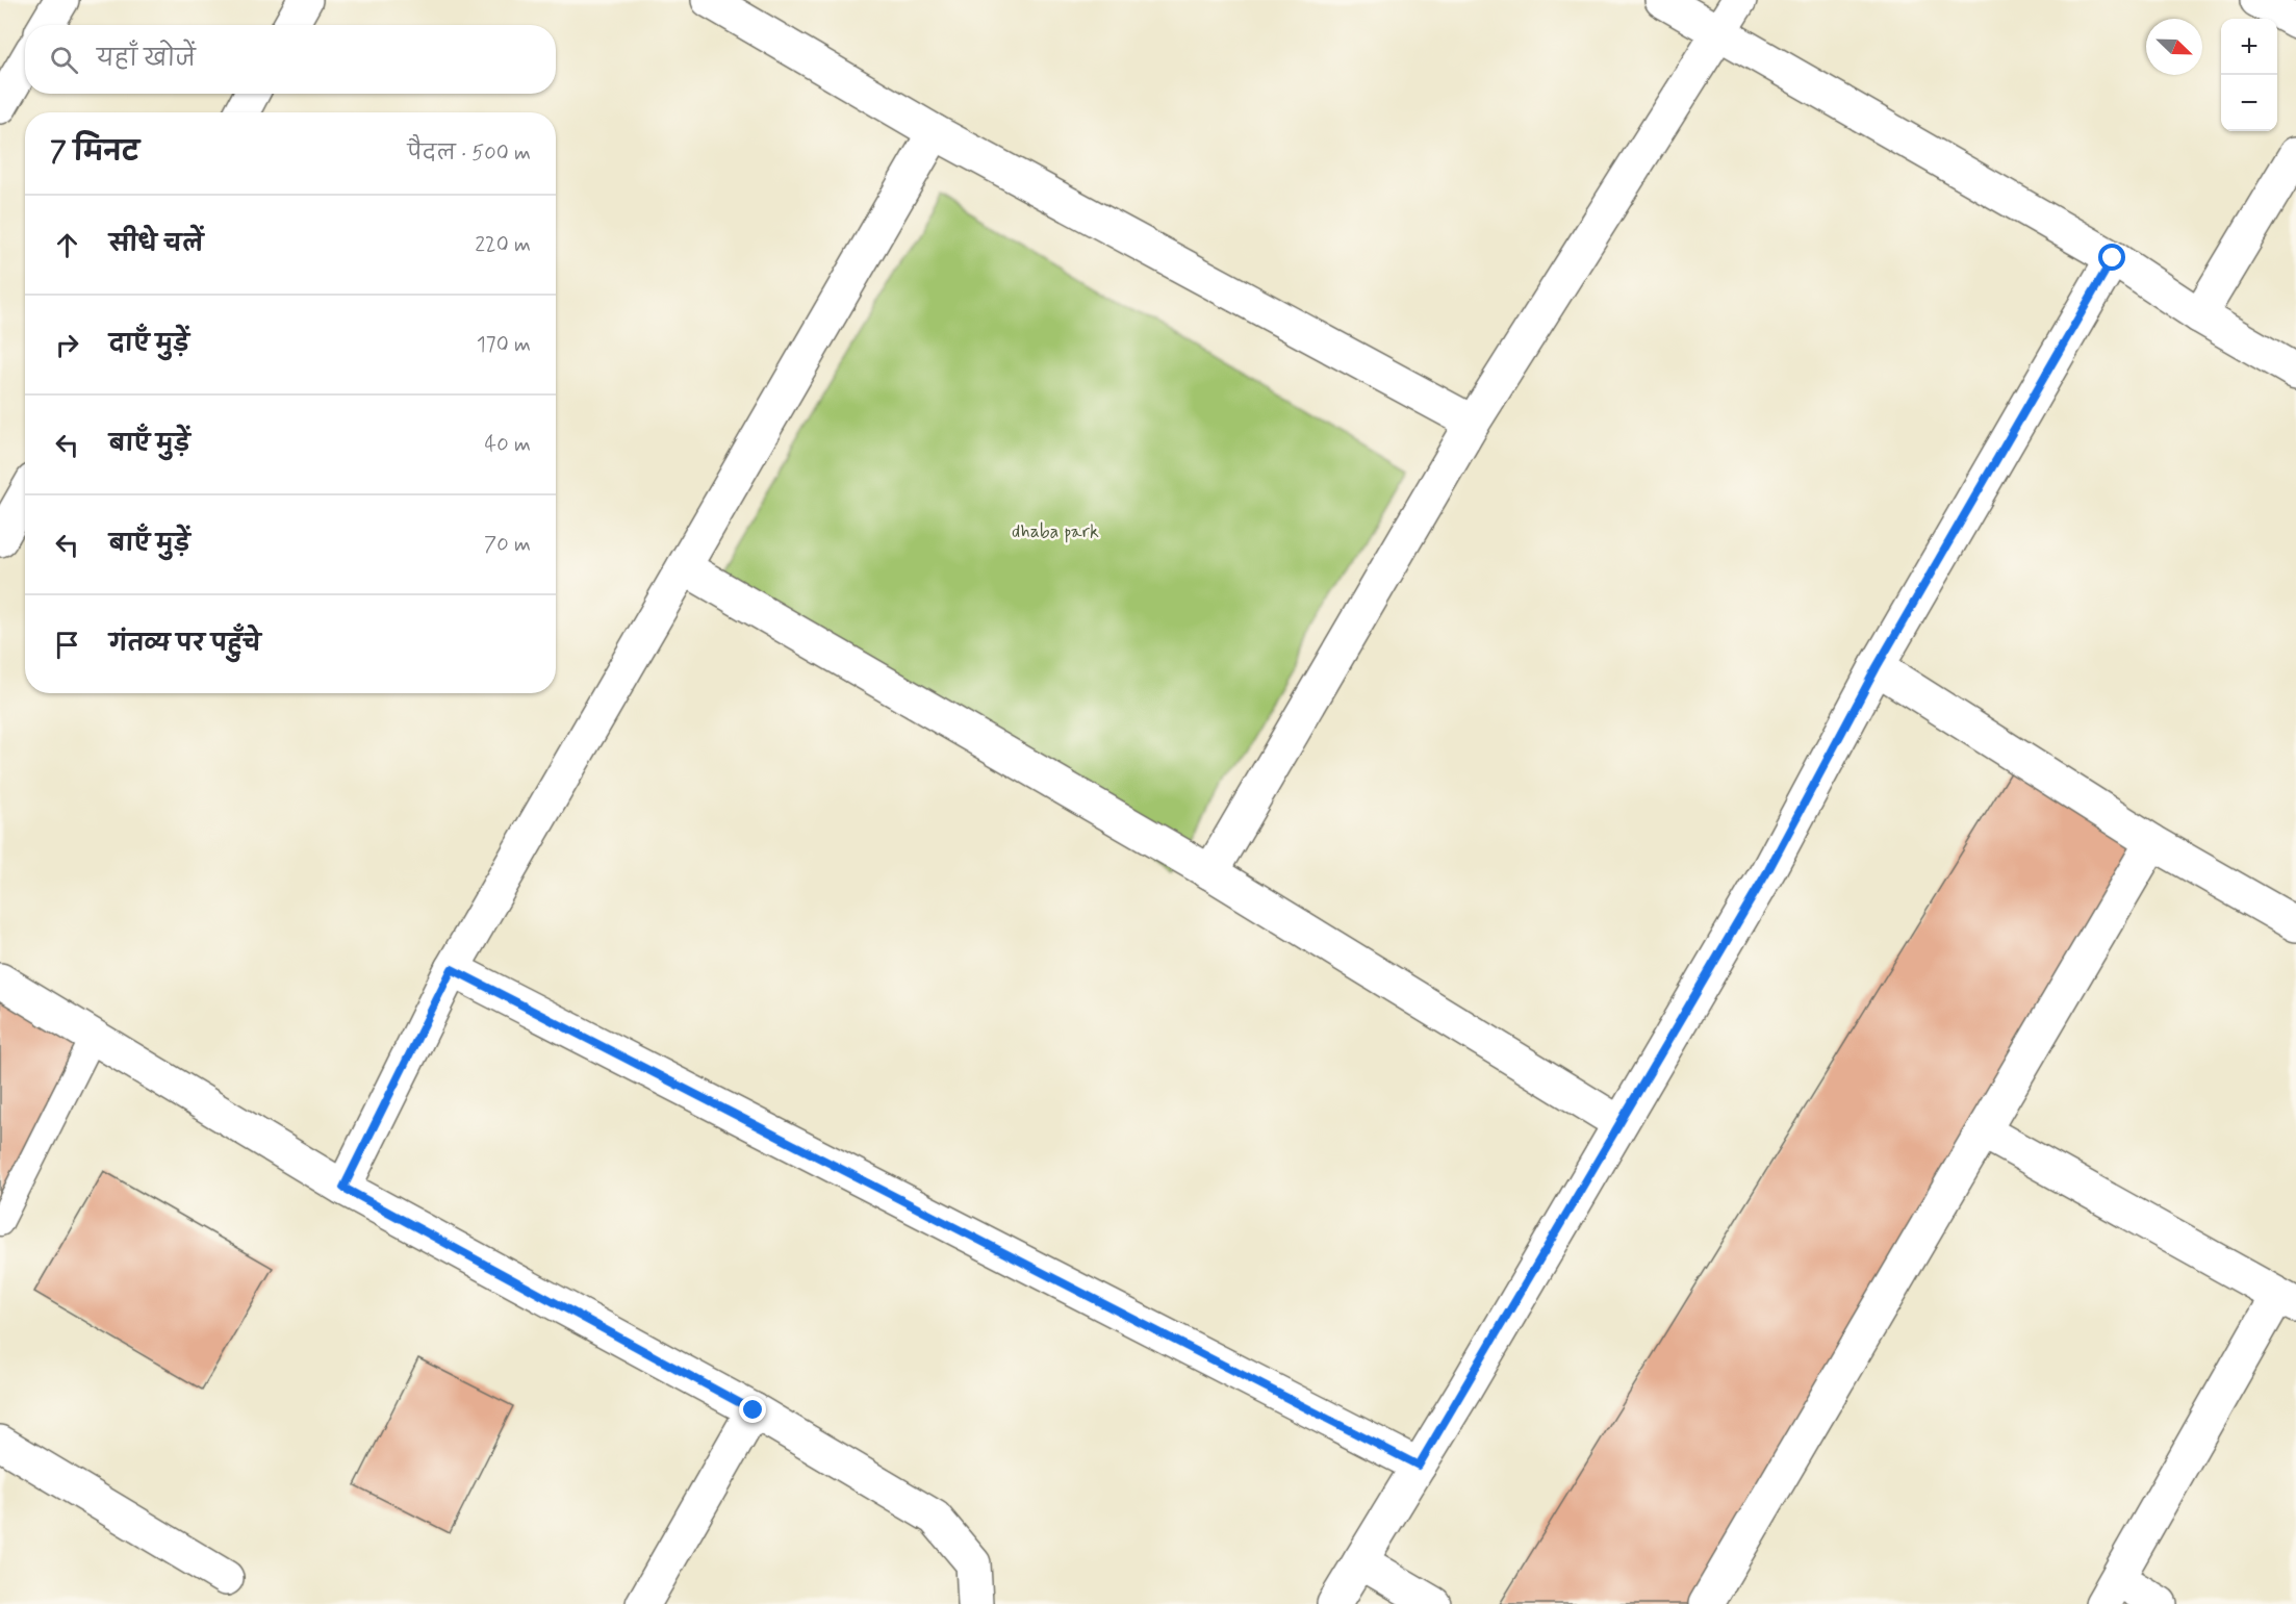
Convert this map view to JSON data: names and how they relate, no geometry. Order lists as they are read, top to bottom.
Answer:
{
  "parks": ["dhaba park"],
  "north": "bottom right",
  "page": {
    "map_buttons": ["+", "−"],
    "search": "यहाँ खोजें",
    "heading": ["7 मिनट", "पैदल · 500 m"],
    "list": [
      ["सीधे चलें", "220 m"],
      ["दाएँ मुड़ें", "170 m"],
      ["बाएँ मुड़ें", "40 m"],
      ["बाएँ मुड़ें", "70 m"],
      "गंतव्य पर पहुँचे"
    ]
  }
}
